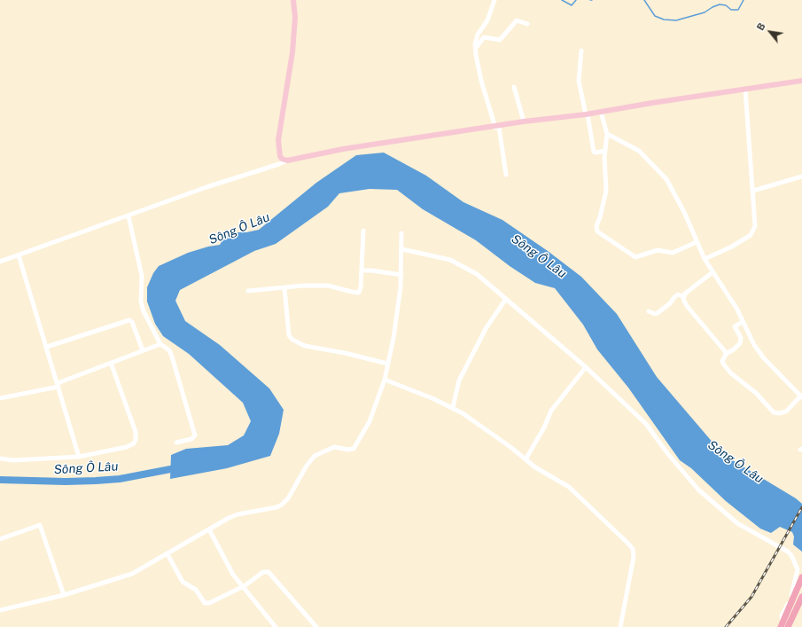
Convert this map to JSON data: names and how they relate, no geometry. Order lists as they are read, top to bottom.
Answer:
{
  "water": ["Sông Ô Lâu"],
  "north": "top left"
}
